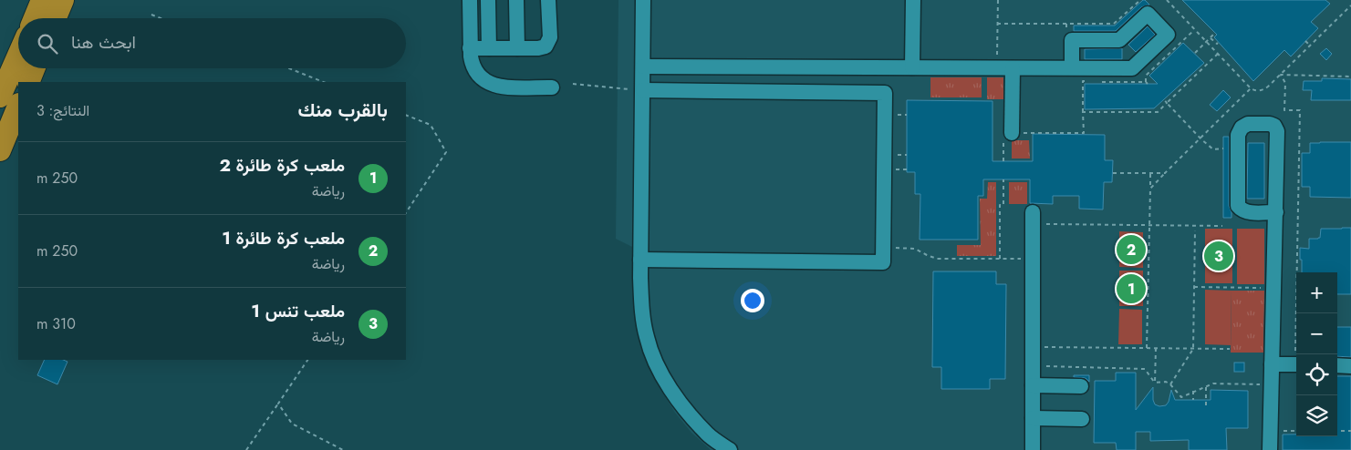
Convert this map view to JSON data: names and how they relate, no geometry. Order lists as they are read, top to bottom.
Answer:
{
  "page": {
    "search": "ابحث هنا",
    "heading": ["بالقرب منك", "النتائج: 3"],
    "list": [
      {
        "mark": "1",
        "name": "ملعب كرة طائرة 2",
        "note": "رياضة",
        "value": "250 m"
      },
      {
        "mark": "2",
        "name": "ملعب كرة طائرة 1",
        "note": "رياضة",
        "value": "250 m"
      },
      {
        "mark": "3",
        "name": "ملعب تنس 1",
        "note": "رياضة",
        "value": "310 m"
      }
    ],
    "pins": ["2", "3", "1"],
    "map_buttons": ["+", "−"]
  }
}
